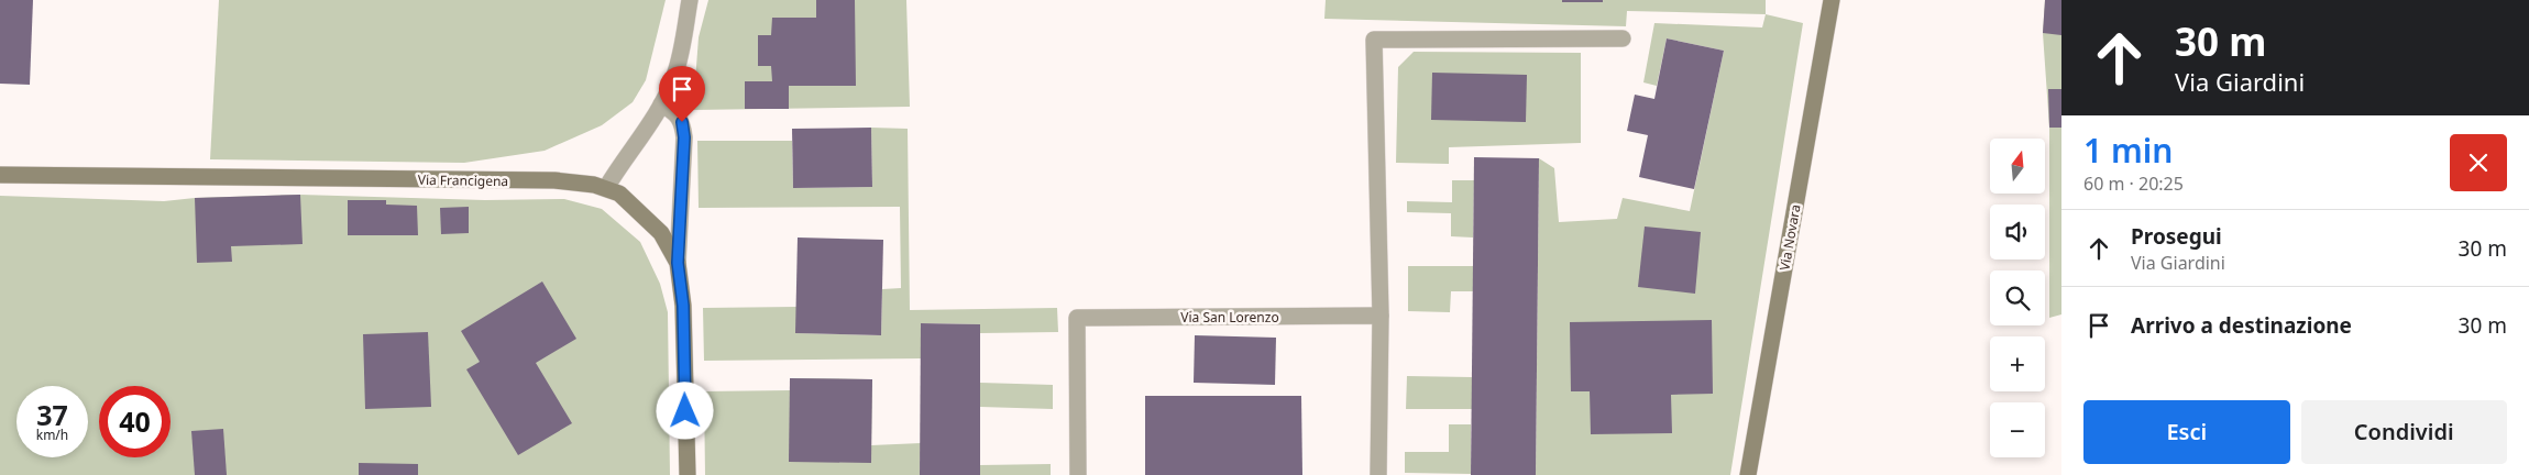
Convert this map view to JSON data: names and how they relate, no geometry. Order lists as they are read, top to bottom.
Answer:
{
  "streets": {
    "street": ["Via Francigena", "Via Novara", "Via San Lorenzo"]
  },
  "north": "top",
  "page": {
    "turn": ["30 m", "Via Giardini"],
    "heading": ["1 min", "60 m · 20:25"],
    "map_buttons": ["+", "−"],
    "list": [
      {
        "name": "Prosegui",
        "note": "Via Giardini",
        "value": "30 m"
      },
      {
        "name": "Arrivo a destinazione",
        "value": "30 m"
      }
    ],
    "speed": "37 km/h",
    "limit": "40",
    "buttons": ["Esci", "Condividi"]
  }
}
